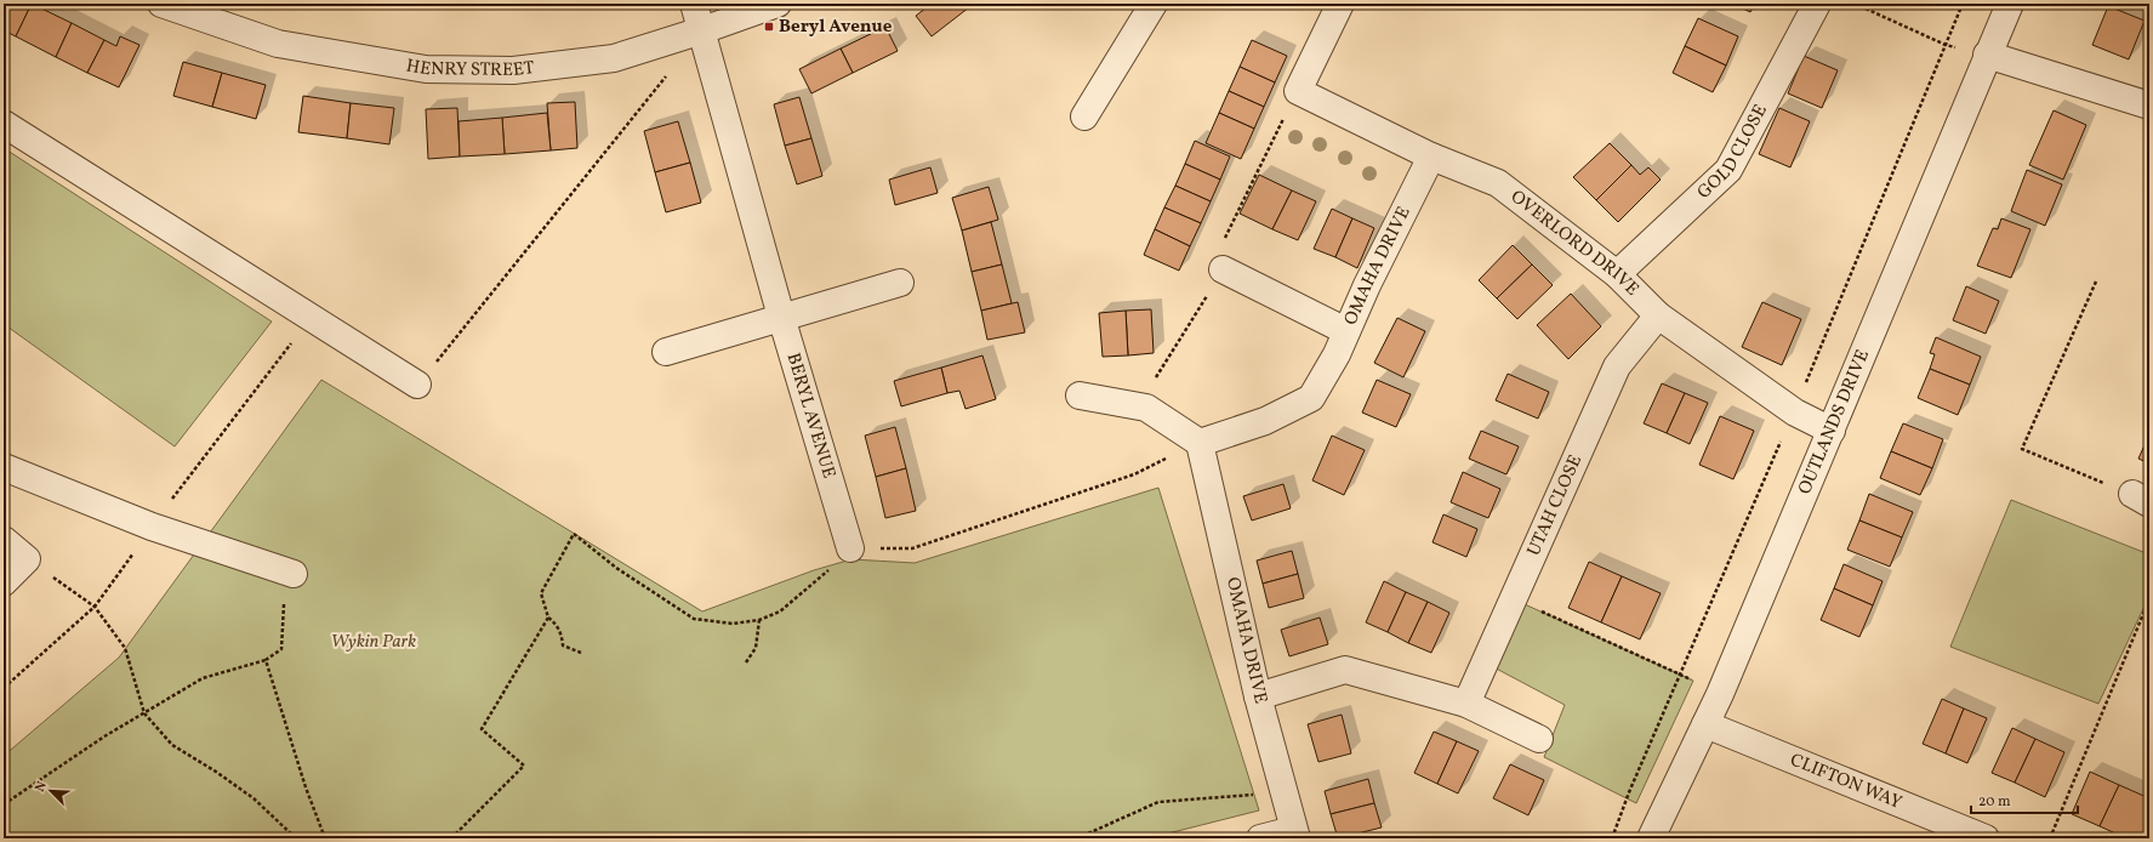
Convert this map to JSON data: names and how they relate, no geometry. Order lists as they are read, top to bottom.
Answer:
{
  "streets": {
    "street": [
      "HENRY STREET",
      "GOLD CLOSE",
      "OVERLORD DRIVE",
      "OMAHA DRIVE",
      "BERYL AVENUE",
      "OUTLANDS DRIVE",
      "UTAH CLOSE",
      "CLIFTON WAY"
    ]
  },
  "crossings": [
    ["HENRY STREET", "BERYL AVENUE"],
    ["GOLD CLOSE", "OVERLORD DRIVE"],
    ["OVERLORD DRIVE", "OMAHA DRIVE"],
    ["OVERLORD DRIVE", "OUTLANDS DRIVE"],
    ["OVERLORD DRIVE", "UTAH CLOSE"],
    ["OUTLANDS DRIVE", "CLIFTON WAY"]
  ],
  "parks": ["Wykin Park"],
  "places": {
    "transit": ["Beryl Avenue"]
  },
  "scale_bar": "20 m",
  "north": "top left"
}
